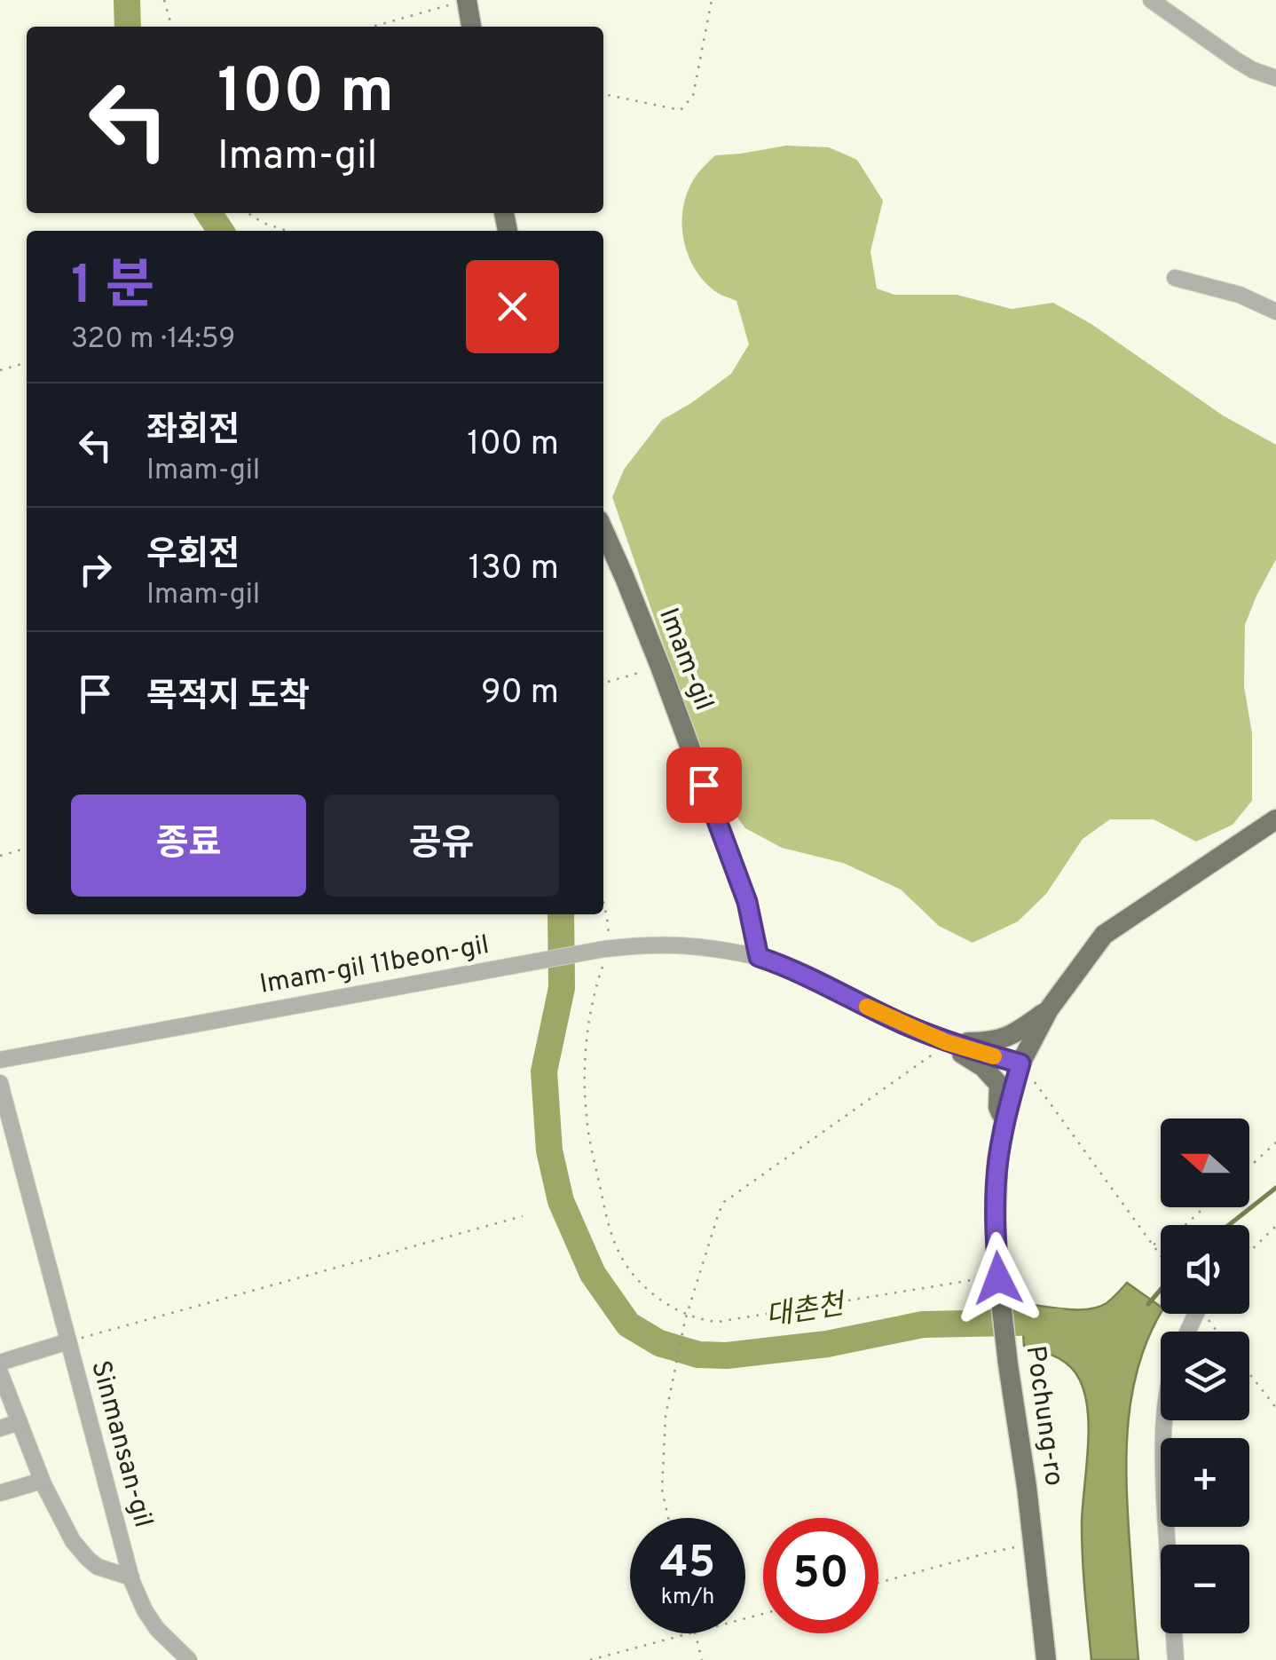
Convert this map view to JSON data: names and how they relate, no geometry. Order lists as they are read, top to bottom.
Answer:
{
  "streets": {
    "main road": ["Imam-gil", "Pochung-ro"],
    "street": ["Imam-gil 11beon-gil", "Sinmansan-gil"]
  },
  "crossings": [
    ["Imam-gil", "Imam-gil 11beon-gil"]
  ],
  "water": ["대촌천"],
  "north": "left",
  "page": {
    "turn": ["100 m", "Imam-gil"],
    "heading": ["1 분", "320 m · 14:59"],
    "list": [
      {
        "name": "좌회전",
        "note": "Imam-gil",
        "value": "100 m"
      },
      {
        "name": "우회전",
        "note": "Imam-gil",
        "value": "130 m"
      },
      {
        "name": "목적지 도착",
        "value": "90 m"
      }
    ],
    "buttons": ["종료", "공유"],
    "map_buttons": ["+", "−"],
    "speed": "45 km/h",
    "limit": "50"
  }
}
